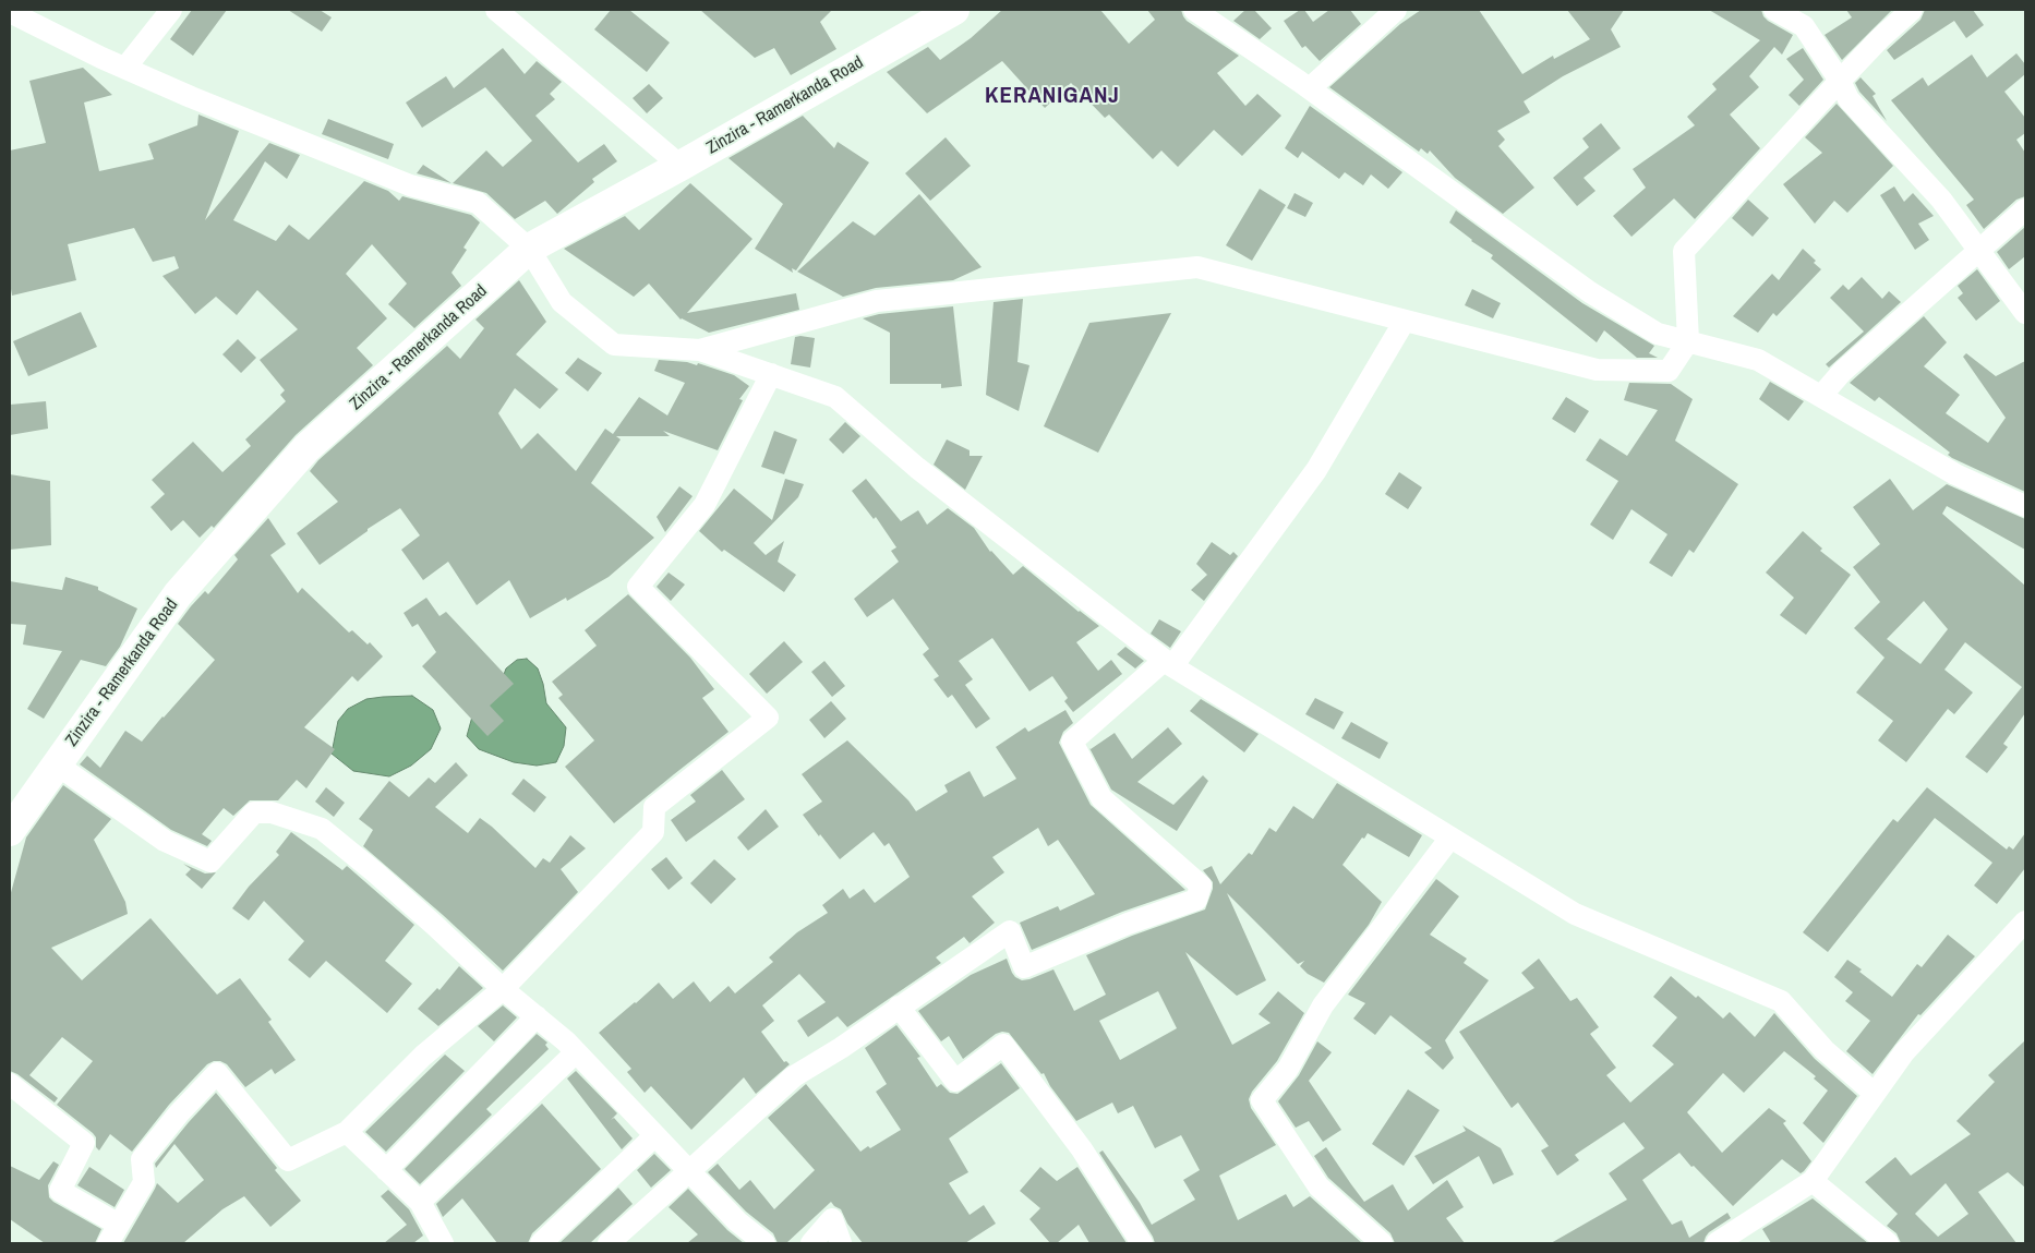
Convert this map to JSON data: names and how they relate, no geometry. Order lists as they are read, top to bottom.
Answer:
{
  "streets": {
    "main road": ["Zinzira - Ramerkanda Road"]
  },
  "districts": ["KERANIGANJ"]
}
